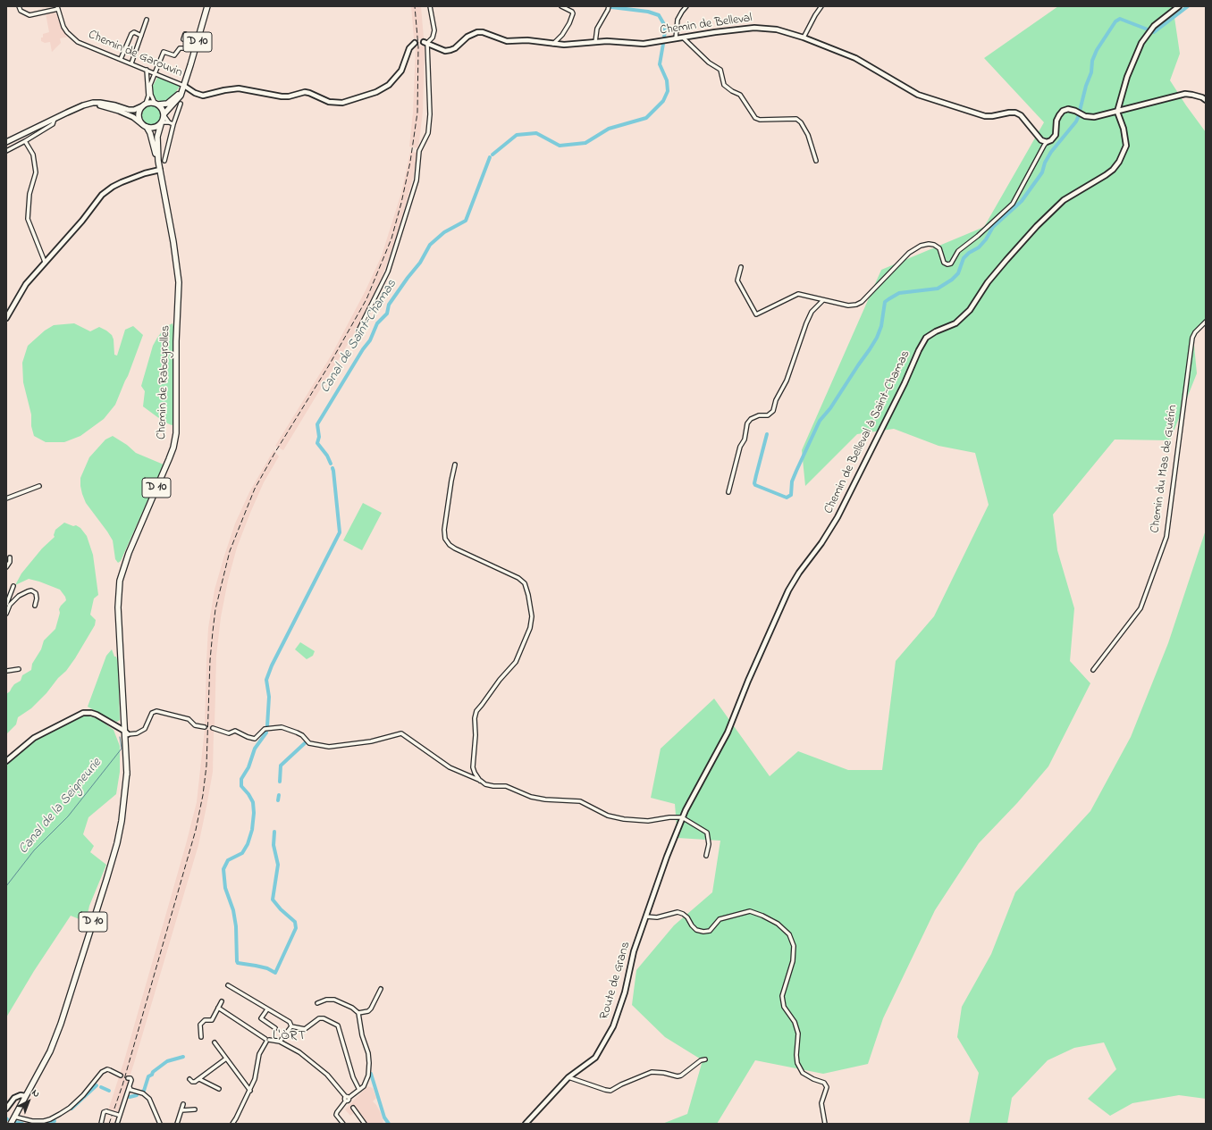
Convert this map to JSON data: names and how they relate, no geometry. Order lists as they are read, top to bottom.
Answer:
{
  "streets": {
    "main road": ["D 10", "Chemin de Rabeyrolles"],
    "street": [
      "Chemin de Belleval",
      "Chemin de Garouvin",
      "Chemin de Belleval à Saint-Chamas",
      "Chemin du Mas de Guérin",
      "Route de Grans"
    ]
  },
  "crossings": [
    ["D 10", "Chemin de Garouvin"],
    ["D 10", "Chemin de Rabeyrolles"],
    ["Chemin de Belleval à Saint-Chamas", "Route de Grans"]
  ],
  "districts": ["L'ÒRT"],
  "water": ["Canal de Saint-Chamas", "Canal de la Seigneurie"],
  "north": "top right"
}
